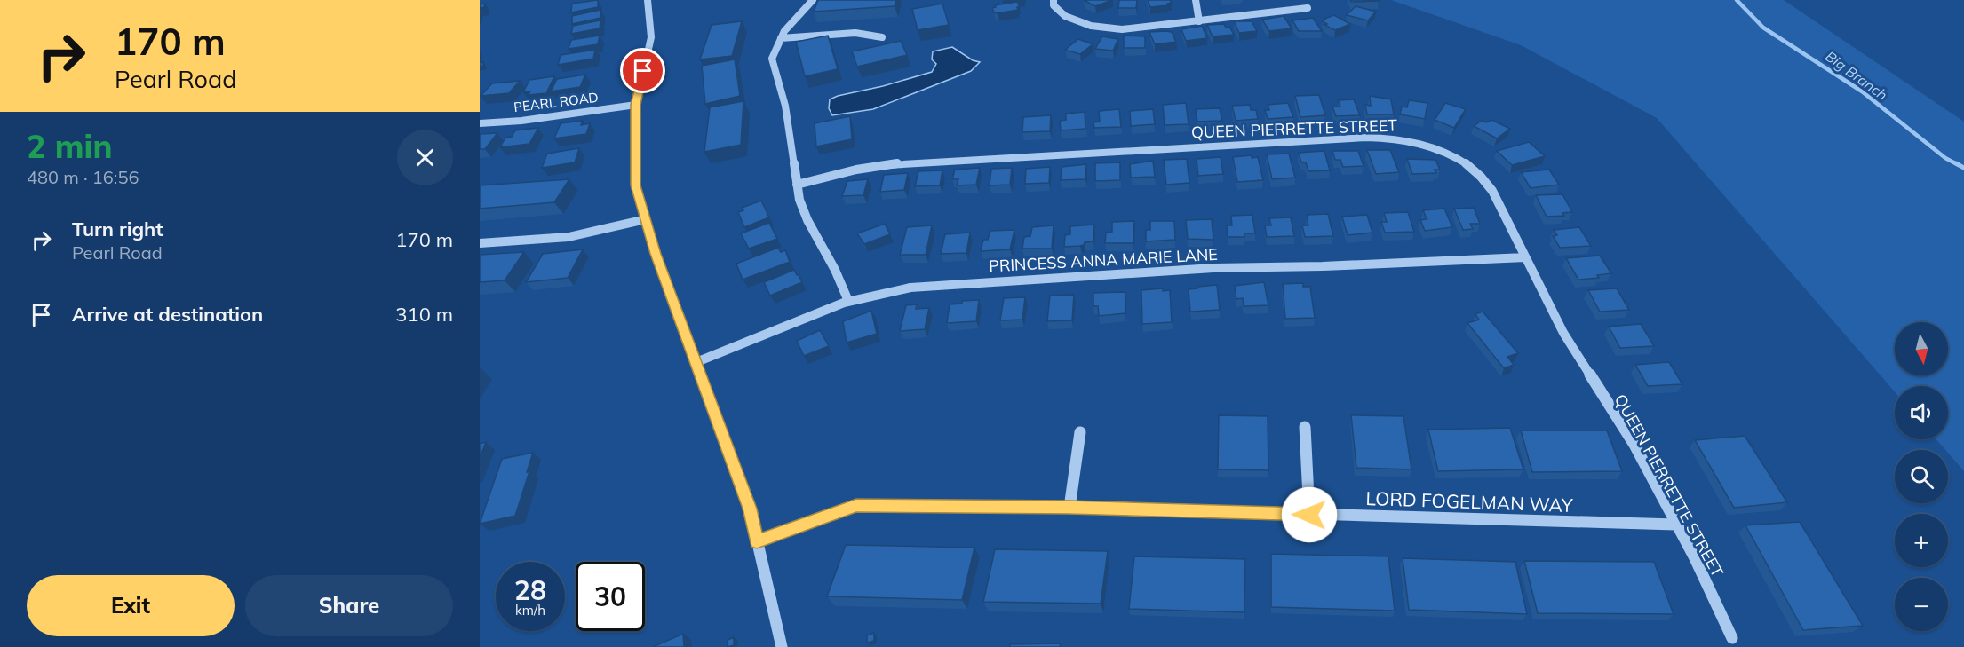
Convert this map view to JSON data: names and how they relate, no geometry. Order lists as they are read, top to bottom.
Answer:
{
  "streets": {
    "street": [
      "PEARL ROAD",
      "QUEEN PIERRETTE STREET",
      "PRINCESS ANNA MARIE LANE",
      "LORD FOGELMAN WAY"
    ]
  },
  "crossings": [
    ["QUEEN PIERRETTE STREET", "PRINCESS ANNA MARIE LANE"],
    ["QUEEN PIERRETTE STREET", "LORD FOGELMAN WAY"]
  ],
  "water": ["Big Branch"],
  "north": "bottom",
  "page": {
    "turn": ["170 m", "Pearl Road"],
    "heading": ["2 min", "480 m · 16:56"],
    "list": [
      {
        "name": "Turn right",
        "note": "Pearl Road",
        "value": "170 m"
      },
      {
        "name": "Arrive at destination",
        "value": "310 m"
      }
    ],
    "map_buttons": ["+", "−"],
    "speed": "28 km/h",
    "limit": "30",
    "buttons": ["Exit", "Share"]
  }
}
